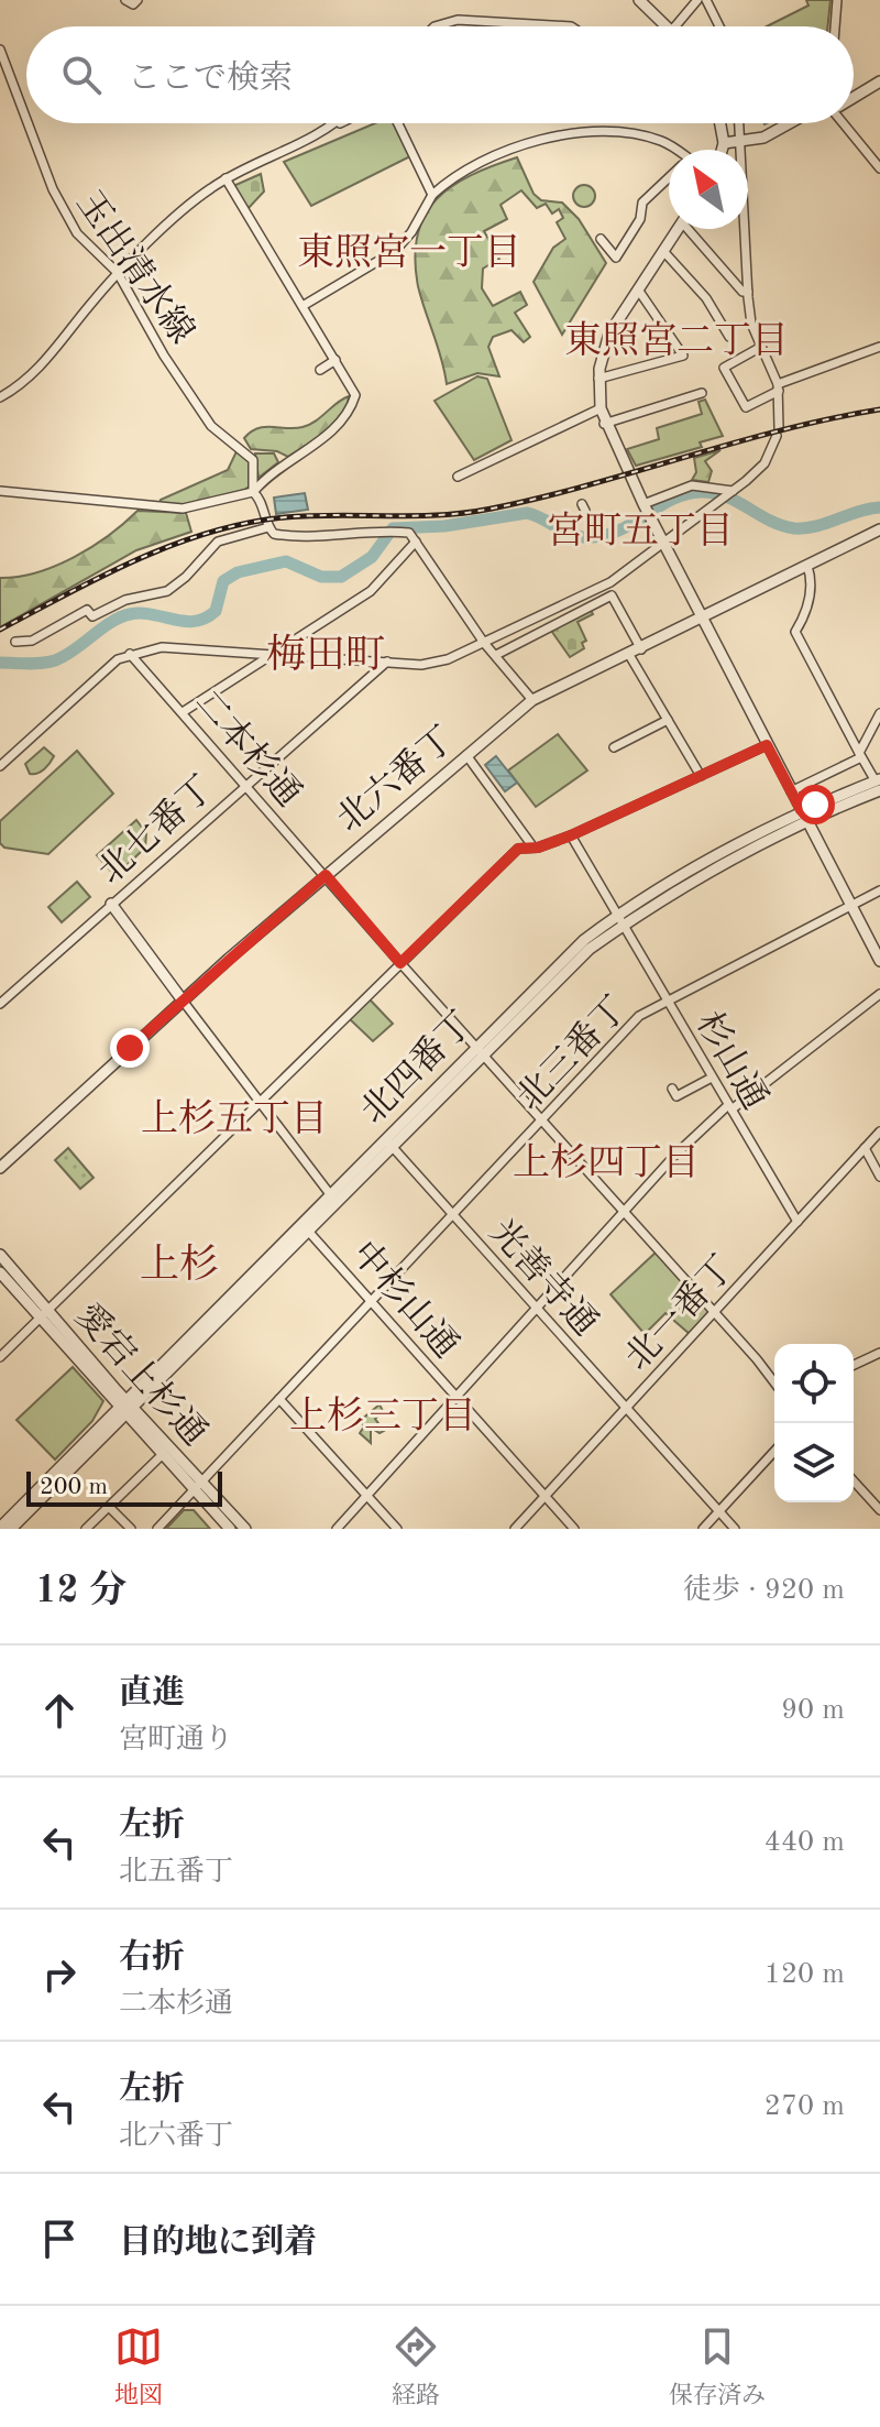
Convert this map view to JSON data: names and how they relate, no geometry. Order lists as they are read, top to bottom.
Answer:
{
  "streets": {
    "street": [
      "玉出清水線",
      "二本杉通",
      "北六番丁",
      "北七番丁",
      "北三番丁",
      "杉山通",
      "北四番丁",
      "光善寺通",
      "中杉山通",
      "北一番丁",
      "愛宕上杉通"
    ]
  },
  "crossings": [
    ["二本杉通", "北六番丁"],
    ["二本杉通", "北七番丁"],
    ["二本杉通", "北三番丁"],
    ["二本杉通", "北四番丁"],
    ["二本杉通", "北一番丁"],
    ["北三番丁", "杉山通"],
    ["北三番丁", "光善寺通"],
    ["北三番丁", "中杉山通"],
    ["北三番丁", "愛宕上杉通"],
    ["杉山通", "北四番丁"],
    ["杉山通", "北一番丁"],
    ["北四番丁", "光善寺通"],
    ["北四番丁", "中杉山通"],
    ["北四番丁", "愛宕上杉通"],
    ["光善寺通", "北一番丁"],
    ["中杉山通", "北一番丁"]
  ],
  "districts": [
    "東照宮一丁目",
    "東照宮二丁目",
    "宮町五丁目",
    "梅田町",
    "上杉五丁目",
    "上杉四丁目",
    "上杉",
    "上杉三丁目"
  ],
  "scale_bar": "200 m",
  "north": "top left",
  "page": {
    "search": "ここで検索",
    "scale": "200 m",
    "heading": ["12 分", "徒歩 · 920 m"],
    "list": [
      ["直進", "宮町通り", "90 m"],
      ["左折", "北五番丁", "440 m"],
      ["右折", "二本杉通", "120 m"],
      ["左折", "北六番丁", "270 m"],
      "目的地に到着"
    ],
    "nav": ["地図", "経路", "保存済み"]
  }
}
